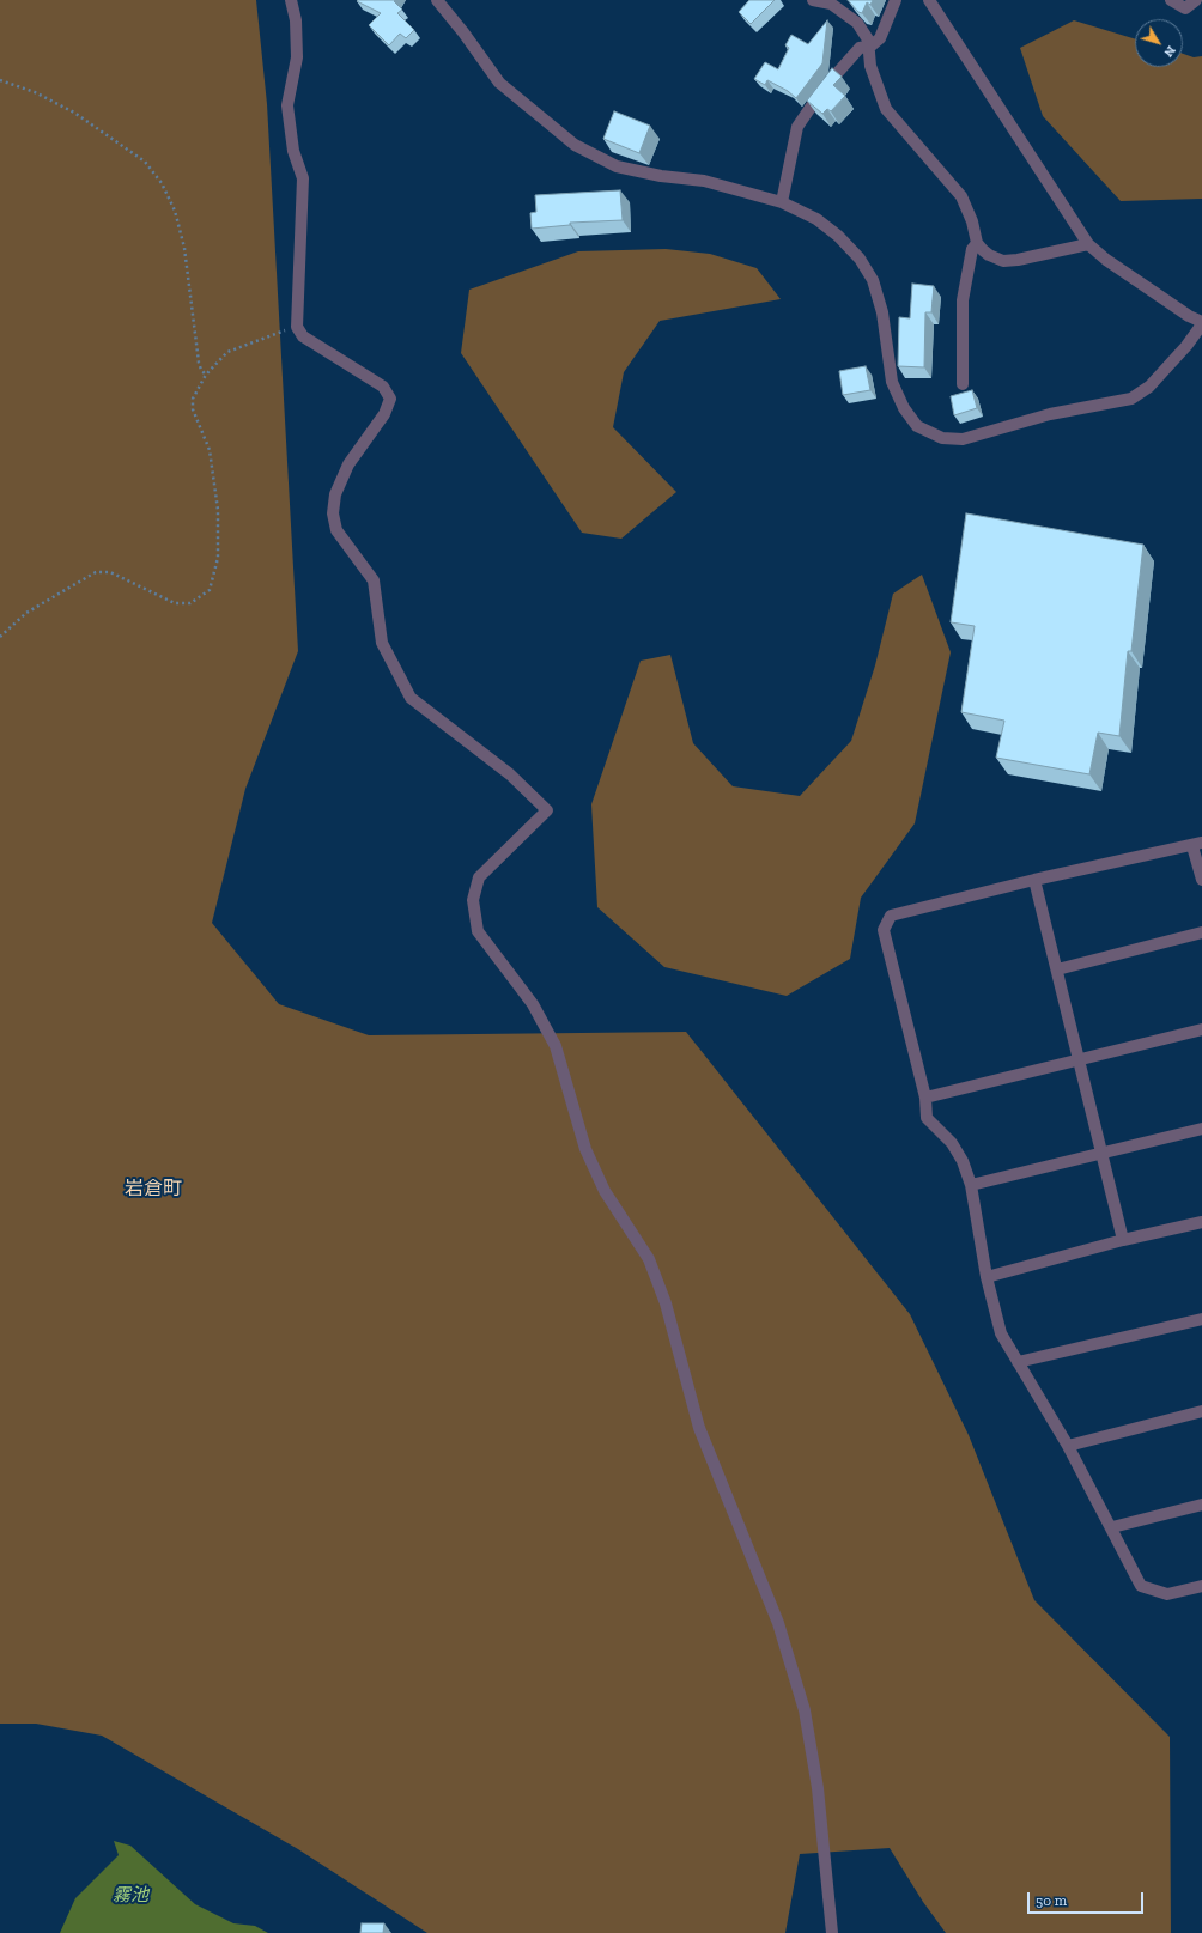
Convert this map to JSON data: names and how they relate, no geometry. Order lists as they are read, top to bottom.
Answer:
{
  "districts": ["岩倉町"],
  "water": ["霧池"],
  "scale_bar": "50 m",
  "north": "bottom right"
}
